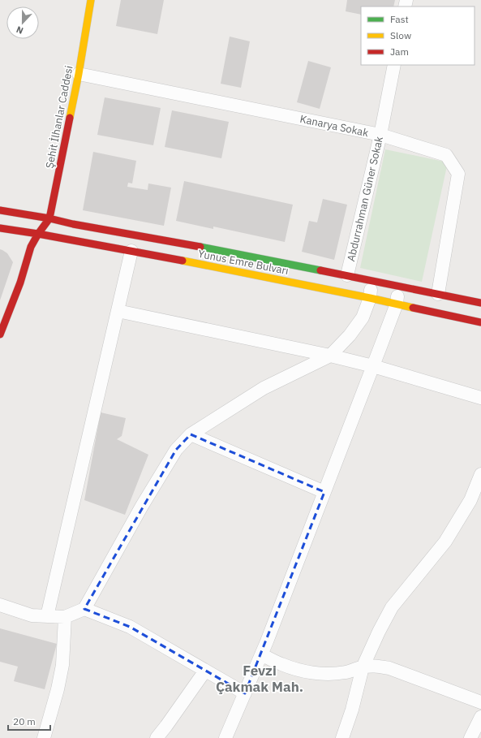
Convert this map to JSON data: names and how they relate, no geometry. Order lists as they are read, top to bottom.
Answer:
{
  "streets": {
    "main road": ["Şehit İlhanlar Caddesi", "Yunus Emre Bulvarı"],
    "street": ["Kanarya Sokak", "Abdurrahman Güner Sokak"]
  },
  "crossings": [
    ["Şehit İlhanlar Caddesi", "Kanarya Sokak"],
    ["Şehit İlhanlar Caddesi", "Yunus Emre Bulvarı"],
    ["Kanarya Sokak", "Abdurrahman Güner Sokak"],
    ["Kanarya Sokak", "Yunus Emre Bulvarı"],
    ["Abdurrahman Güner Sokak", "Yunus Emre Bulvarı"]
  ],
  "districts": ["Fevzi Çakmak Mah."],
  "legend": ["Fast", "Slow", "Jam"],
  "scale_bar": "20 m",
  "north": "bottom"
}
